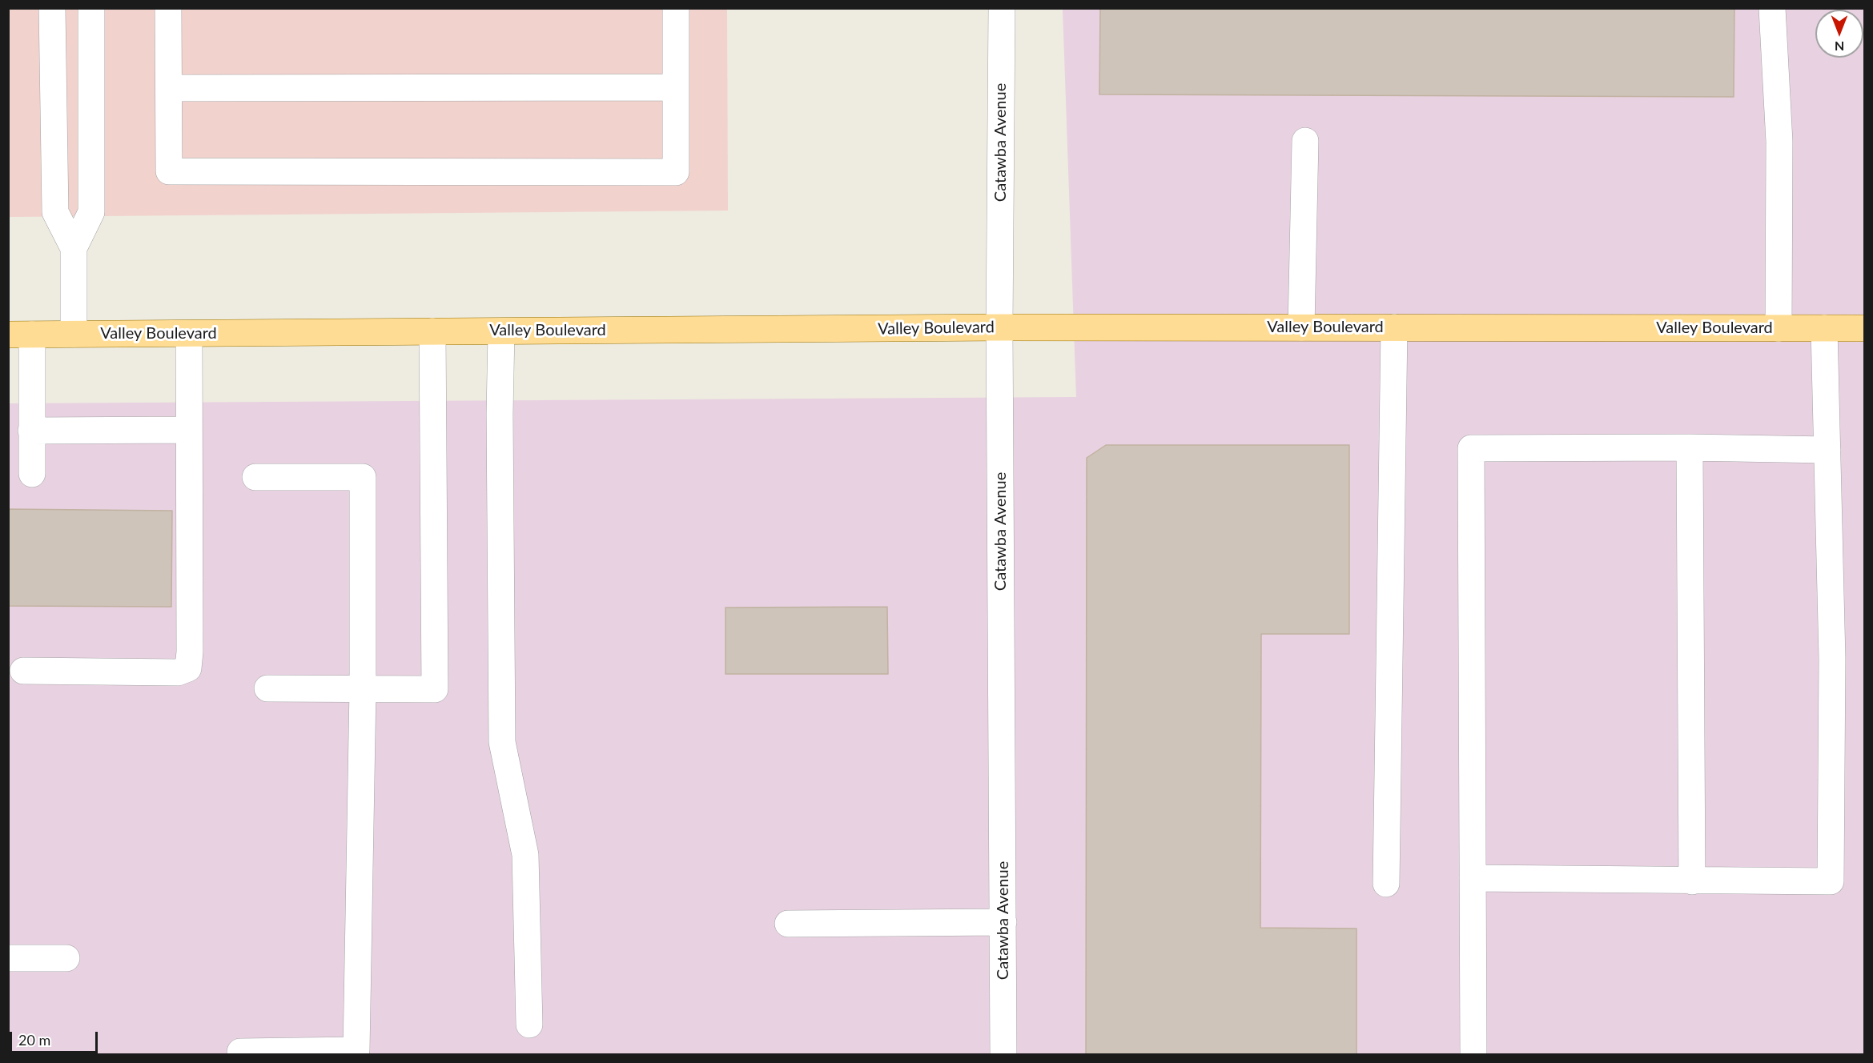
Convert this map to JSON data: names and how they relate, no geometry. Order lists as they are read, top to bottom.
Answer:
{
  "streets": {
    "main road": ["Valley Boulevard"],
    "street": ["Catawba Avenue"]
  },
  "crossings": [
    ["Catawba Avenue", "Valley Boulevard"]
  ],
  "scale_bar": "20 m",
  "north": "bottom"
}
